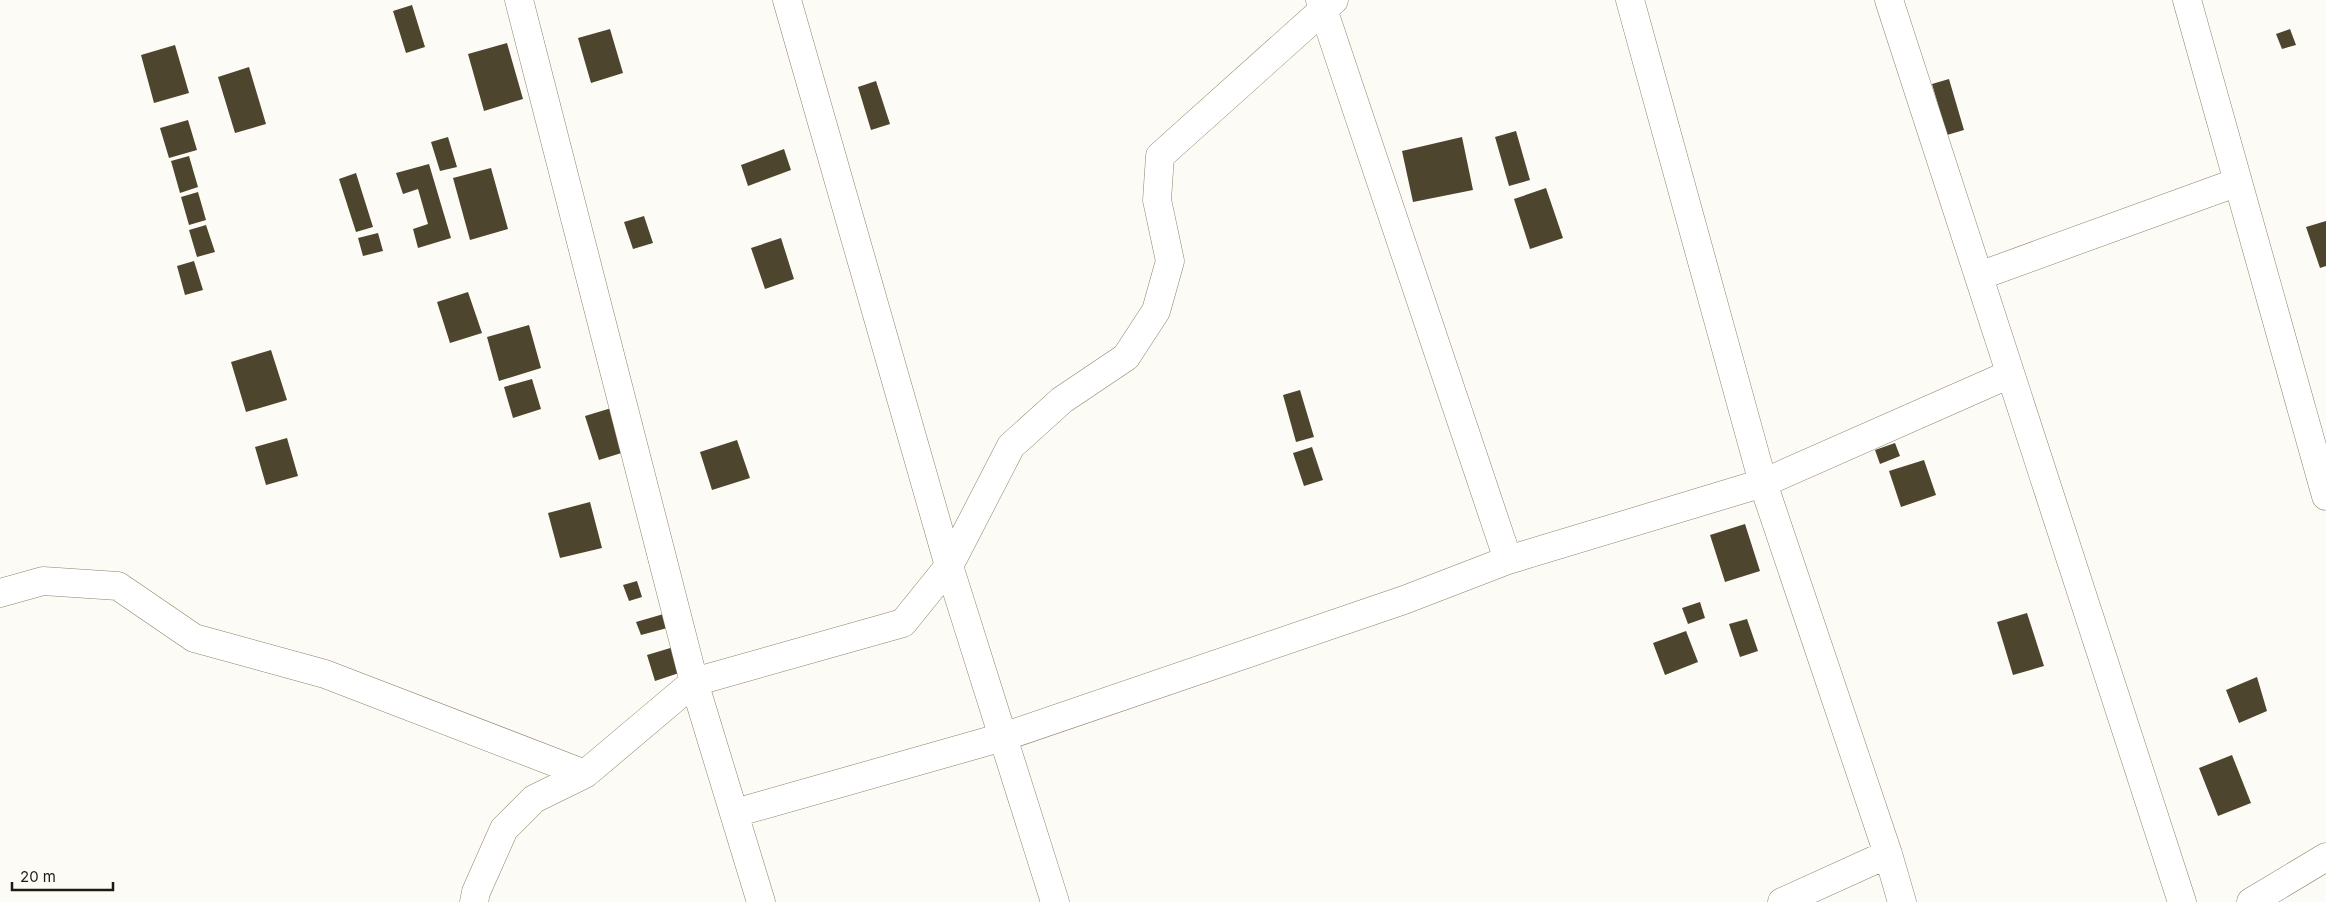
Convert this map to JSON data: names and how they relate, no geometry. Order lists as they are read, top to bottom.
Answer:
{
  "scale_bar": "20 m"
}
